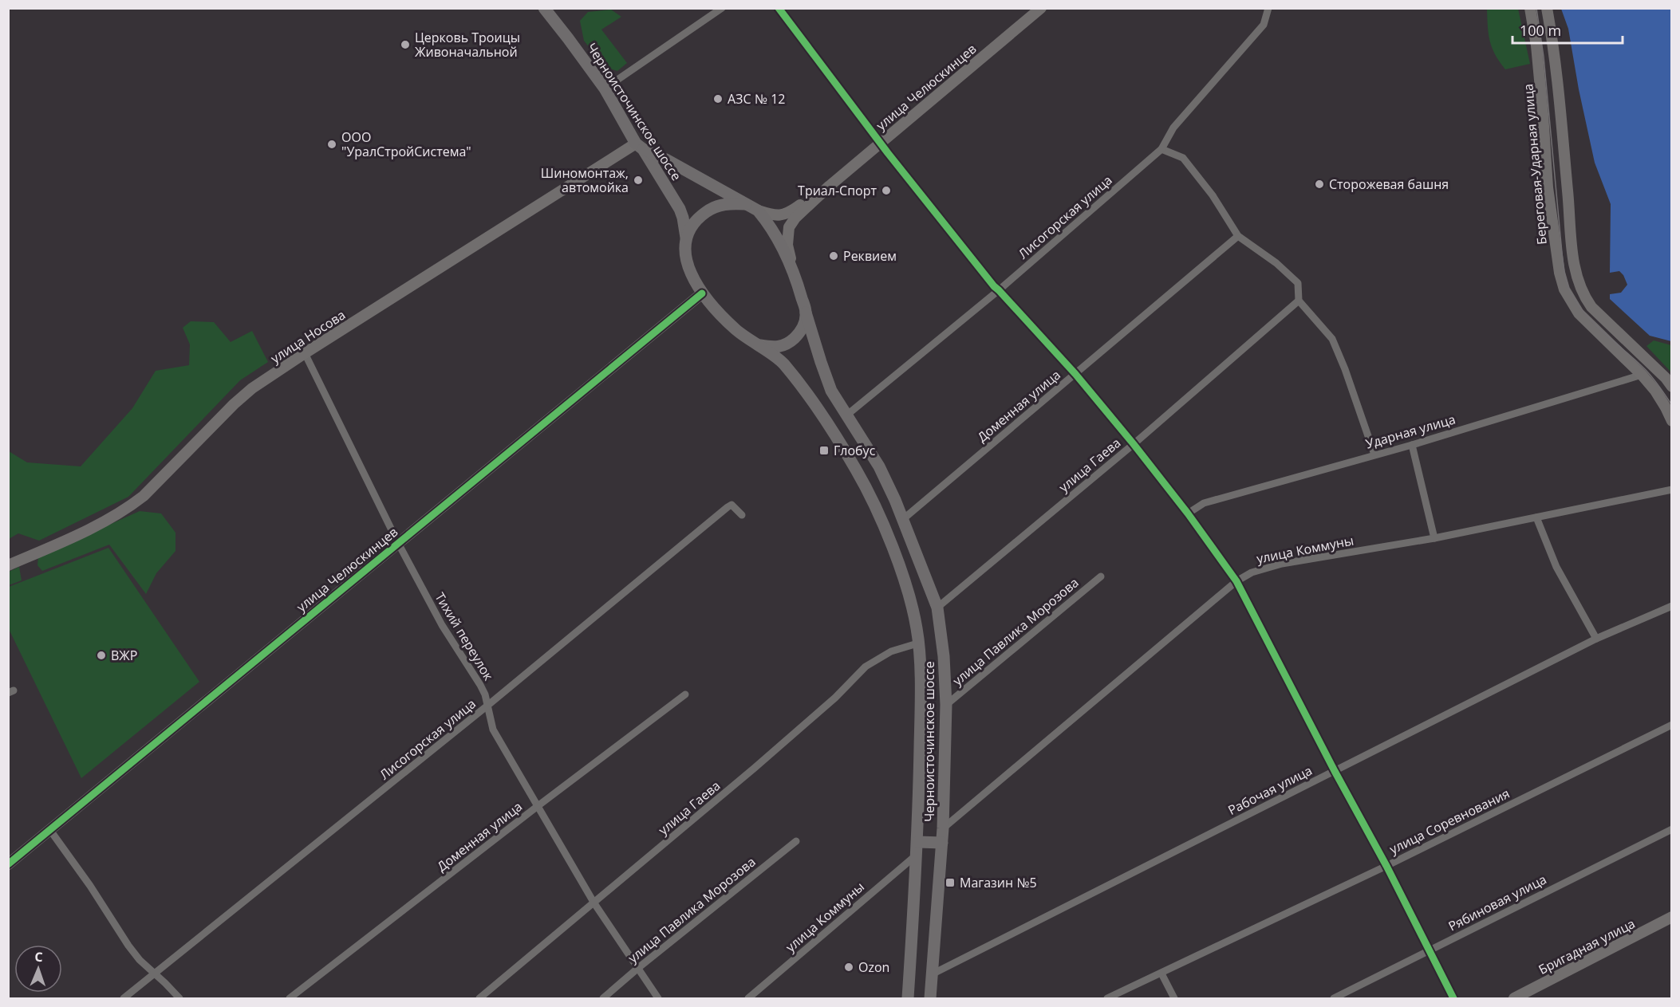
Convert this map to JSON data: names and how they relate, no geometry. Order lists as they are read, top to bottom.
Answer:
{
  "streets": {
    "main road": ["Черноисточинское шоссе"],
    "street": [
      "улица Челюскинцев",
      "Береговая-Ударная улица",
      "Лисогорская улица",
      "улица Носова",
      "Доменная улица",
      "Ударная улица",
      "улица Гаева",
      "улица Коммуны",
      "улица Павлика Морозова",
      "Тихий переулок",
      "Рабочая улица",
      "улица Соревнования",
      "Рябиновая улица",
      "Бригадная улица"
    ]
  },
  "crossings": [
    ["улица Челюскинцев", "Черноисточинское шоссе"],
    ["улица Челюскинцев", "Тихий переулок"],
    ["Черноисточинское шоссе", "Лисогорская улица"],
    ["Черноисточинское шоссе", "улица Носова"],
    ["Черноисточинское шоссе", "Доменная улица"],
    ["Черноисточинское шоссе", "улица Гаева"],
    ["Черноисточинское шоссе", "улица Коммуны"],
    ["Черноисточинское шоссе", "улица Павлика Морозова"],
    ["Черноисточинское шоссе", "Рабочая улица"],
    ["Береговая-Ударная улица", "Ударная улица"],
    ["Лисогорская улица", "Тихий переулок"],
    ["улица Носова", "Тихий переулок"],
    ["Доменная улица", "Тихий переулок"],
    ["улица Гаева", "Тихий переулок"],
    ["улица Павлика Морозова", "Тихий переулок"]
  ],
  "places": {
    "other": [
      "Церковь Троицы Живоначальной",
      "АЗС № 12",
      "ООО \"УралСтройСистема\"",
      "Шиномонтаж, автомойка",
      "Сторожевая башня",
      "Триал-Спорт",
      "Реквием",
      "ВЖР",
      "Ozon"
    ],
    "transit": ["Глобус", "Магазин №5"]
  },
  "scale_bar": "100 m",
  "north": "top"
}
